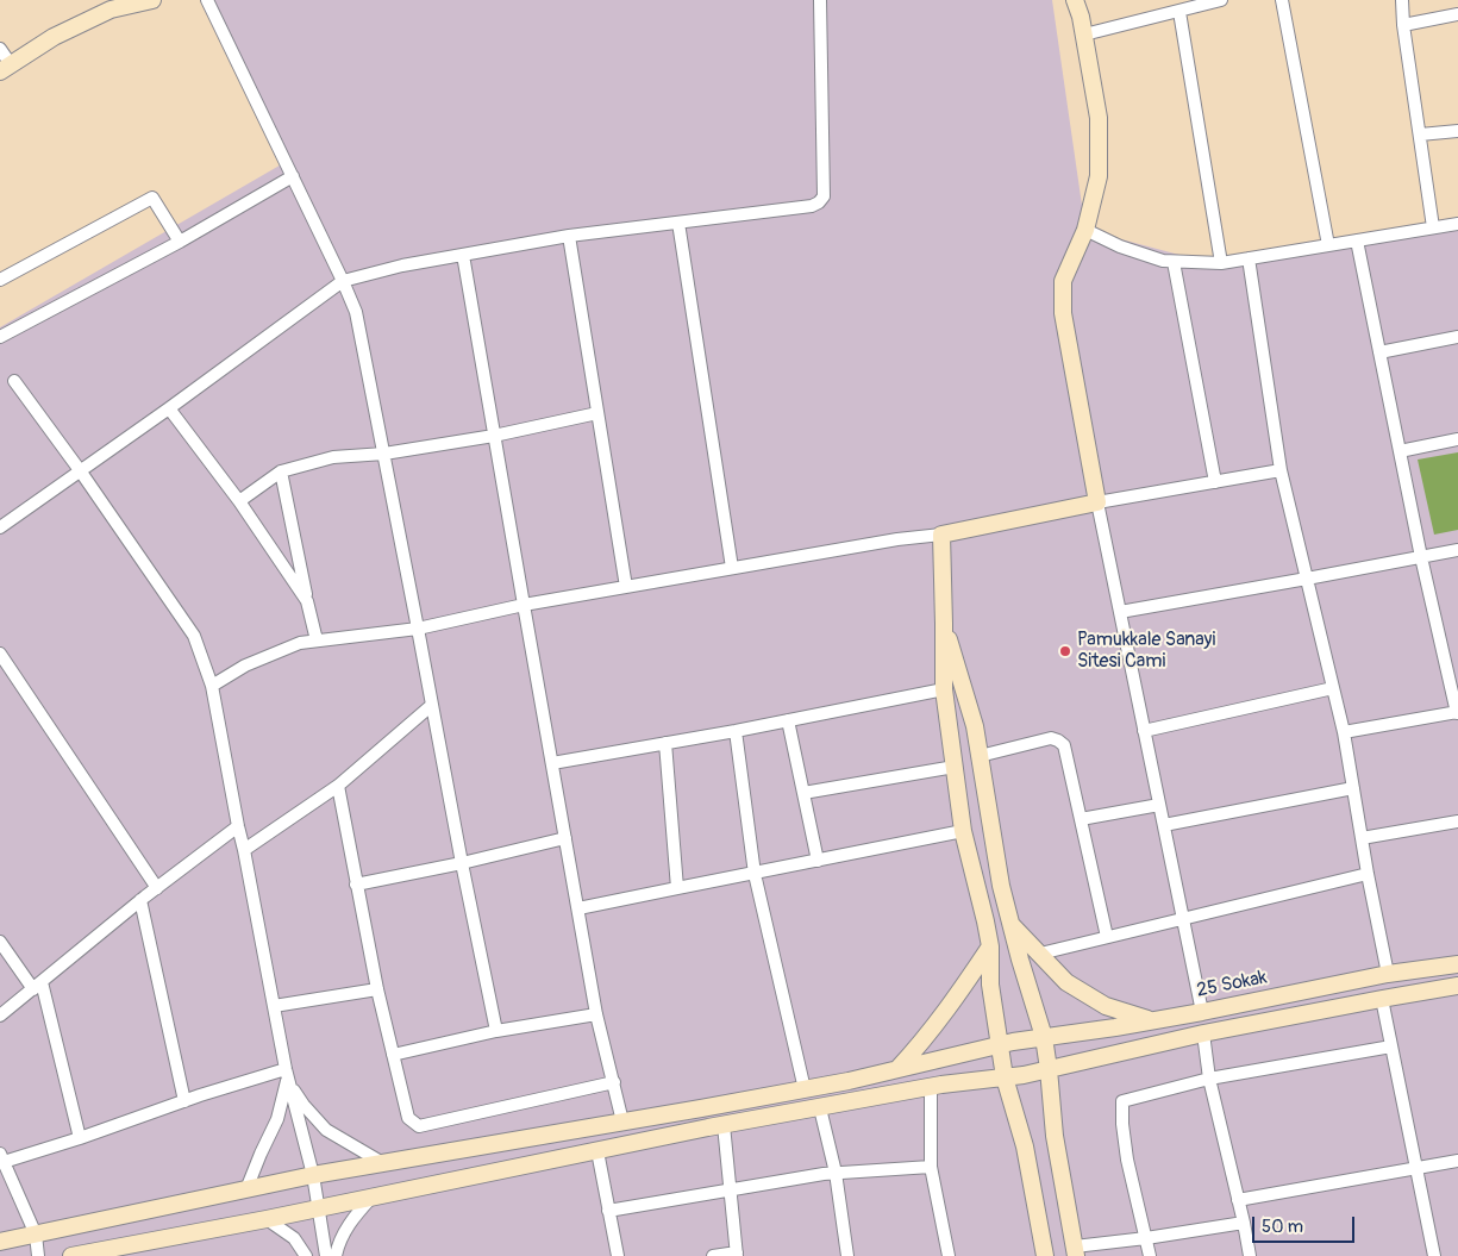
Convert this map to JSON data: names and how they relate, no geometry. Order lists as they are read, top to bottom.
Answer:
{
  "streets": {
    "main road": ["25 Sokak"]
  },
  "places": ["Pamukkale Sanayi Sitesi Cami"],
  "scale_bar": "50 m"
}
